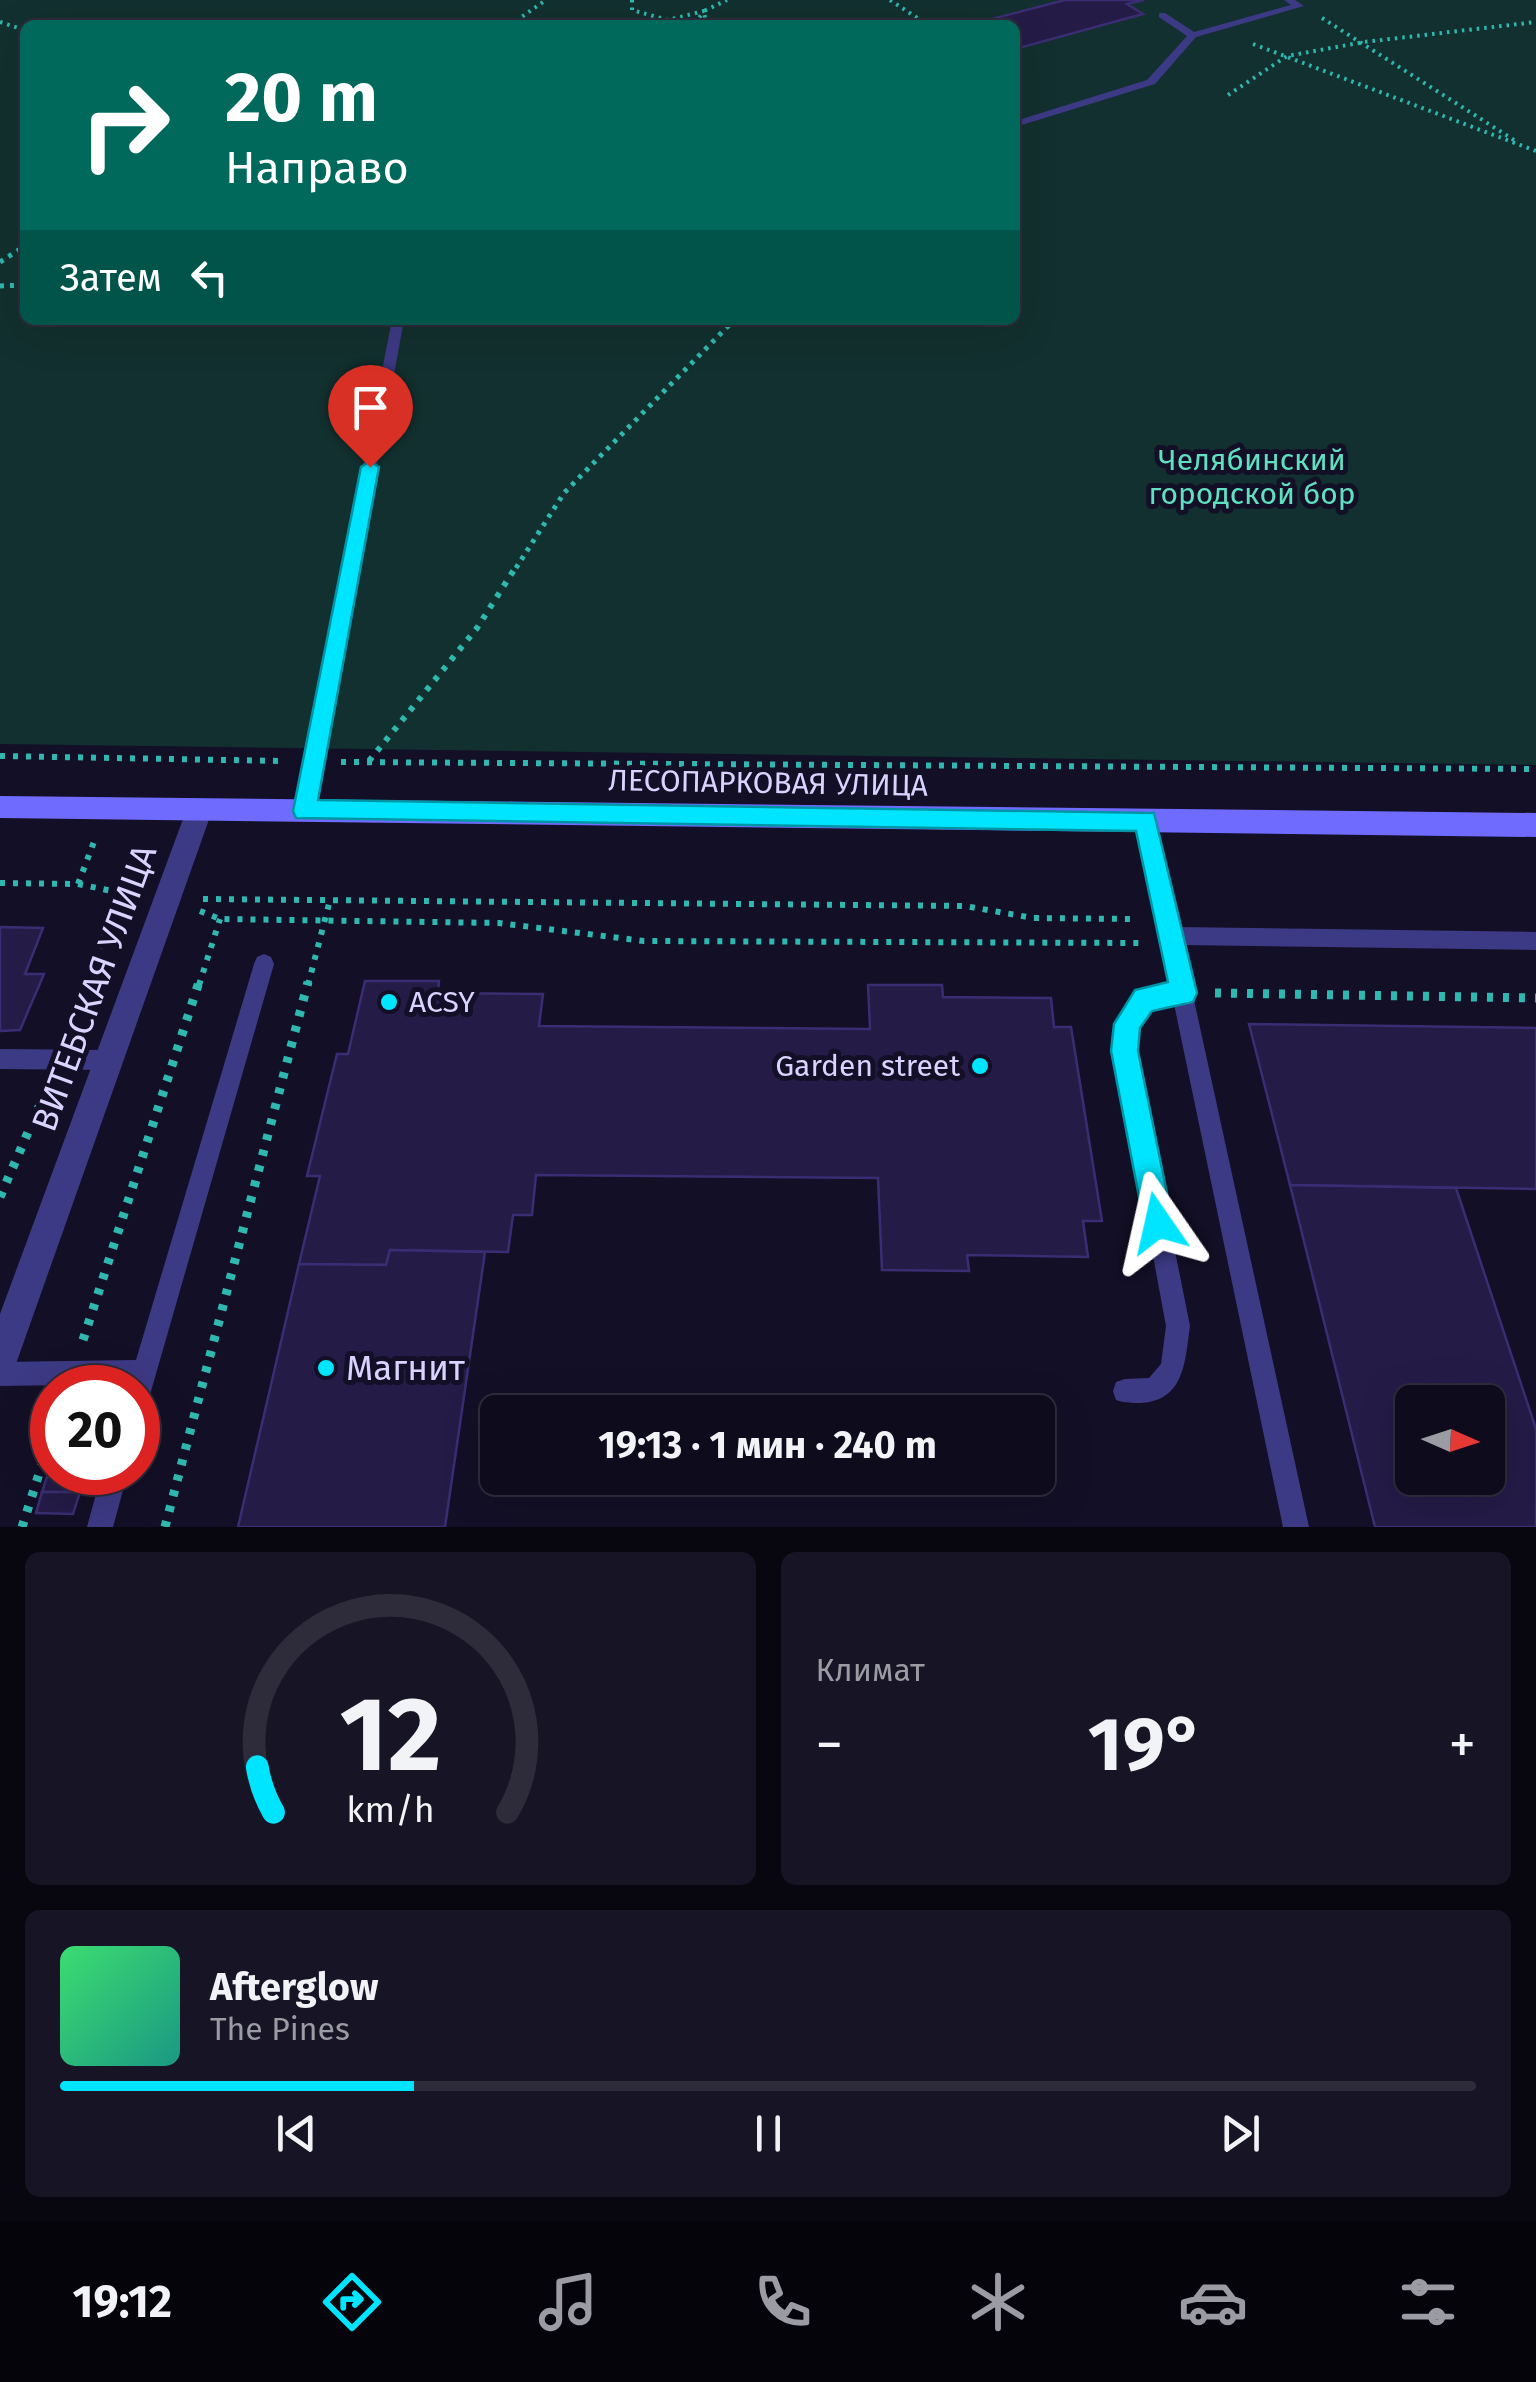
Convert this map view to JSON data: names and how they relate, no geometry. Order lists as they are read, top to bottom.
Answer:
{
  "streets": {
    "main road": ["ЛЕСОПАРКОВАЯ УЛИЦА"],
    "street": ["ВИТЕБСКАЯ УЛИЦА"]
  },
  "crossings": [
    ["ЛЕСОПАРКОВАЯ УЛИЦА", "ВИТЕБСКАЯ УЛИЦА"]
  ],
  "parks": ["Челябинский городской бор"],
  "places": ["ACSY", "Garden street", "Магнит"],
  "north": "right",
  "page": {
    "turn": ["20 m", "Направо"],
    "then": "Затем",
    "limit": "20",
    "trip": "19:13 · 1 мин · 240 m",
    "tile": "Климат",
    "heat": ["−", "19°", "+"],
    "song": ["Afterglow", "The Pines"],
    "tabs": "19:12",
    "gauge": ["12", "km/h"]
  }
}
